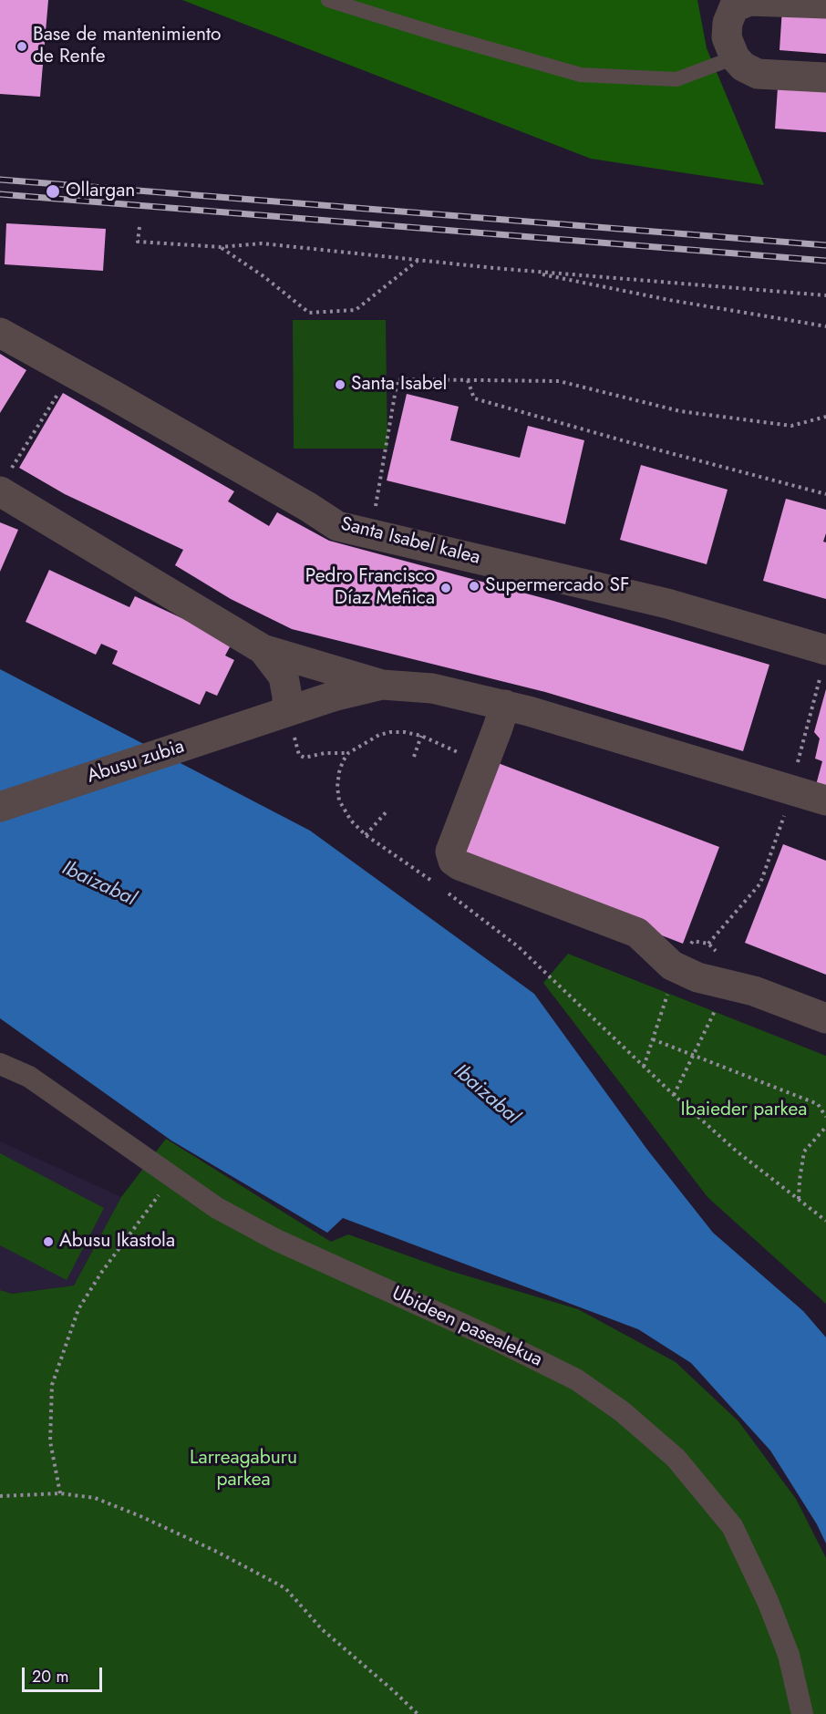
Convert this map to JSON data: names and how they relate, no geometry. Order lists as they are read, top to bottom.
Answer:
{
  "streets": {
    "street": ["Santa Isabel kalea", "Abusu zubia", "Ubideen pasealekua"]
  },
  "water": ["Ibaizabal"],
  "parks": ["Ibaieder parkea", "Larreagaburu parkea"],
  "places": [
    "Base de mantenimiento de Renfe",
    "Ollargan",
    "Santa Isabel",
    "Supermercado SF",
    "Pedro Francisco Díaz Meñica",
    "Abusu Ikastola"
  ],
  "scale_bar": "20 m"
}
